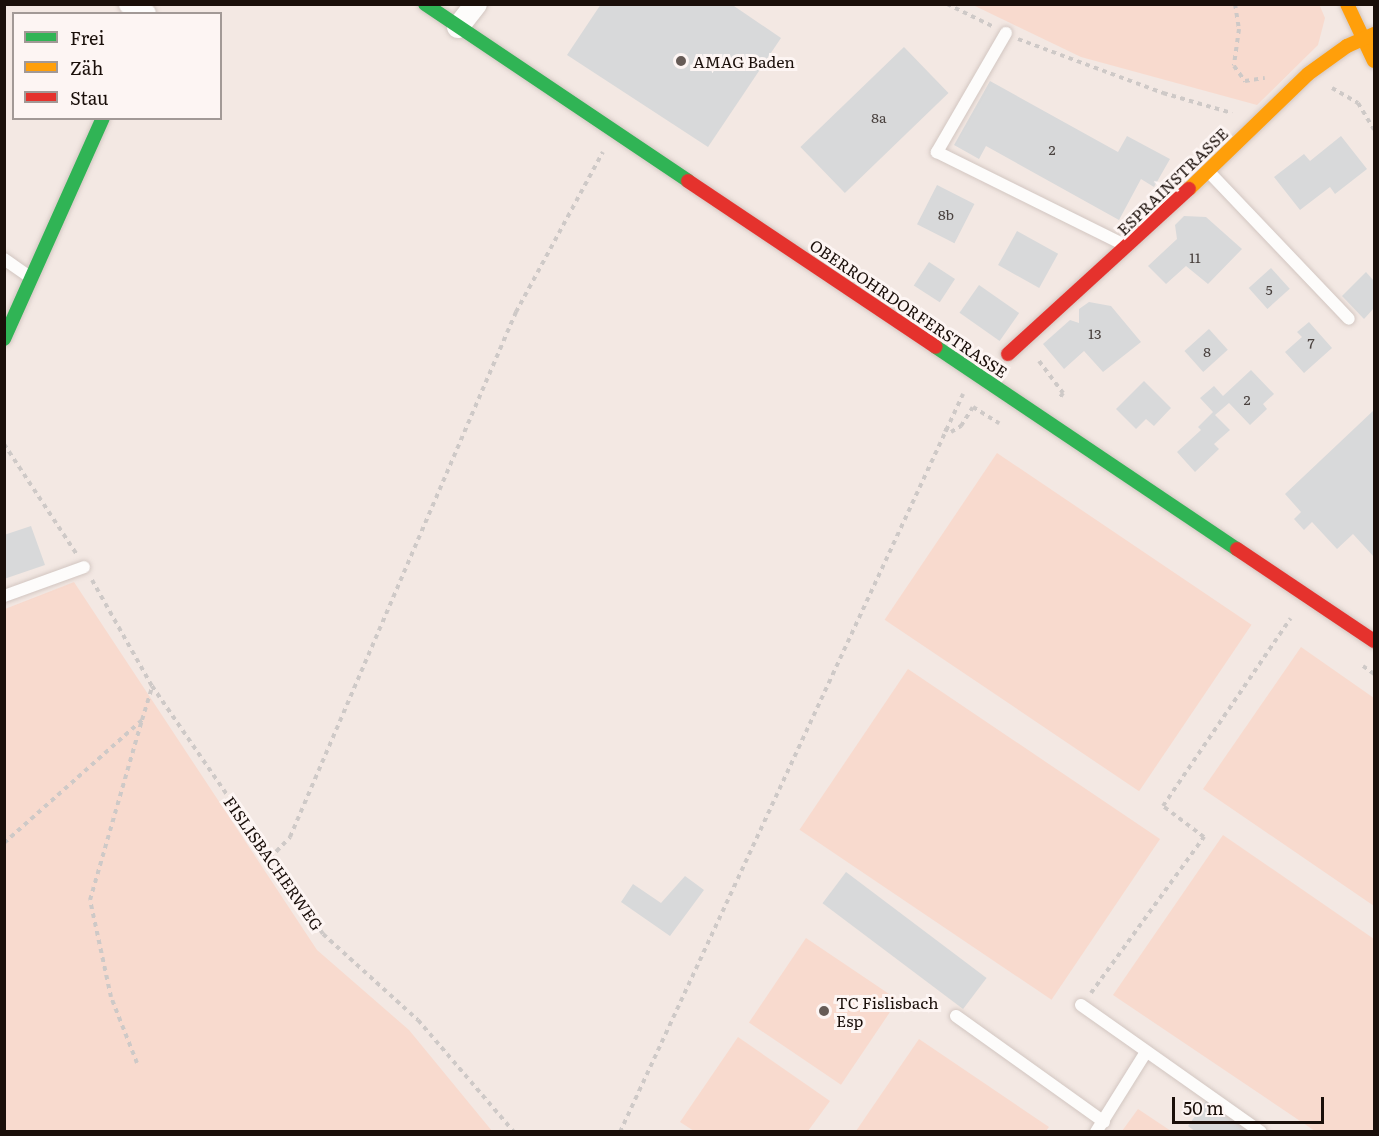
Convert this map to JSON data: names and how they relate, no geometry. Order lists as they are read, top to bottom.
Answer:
{
  "streets": {
    "main road": ["ESPRAINSTRASSE", "OBERROHRDORFERSTRASSE"],
    "path": ["FISLISBACHERWEG"]
  },
  "places": ["AMAG Baden", "TC Fislisbach Esp"],
  "house_numbers": [
    "8a",
    "2",
    "8b",
    "11",
    "5",
    "13",
    "7",
    "8",
    "2"
  ],
  "legend": ["Frei", "Zäh", "Stau"],
  "scale_bar": "50 m"
}
